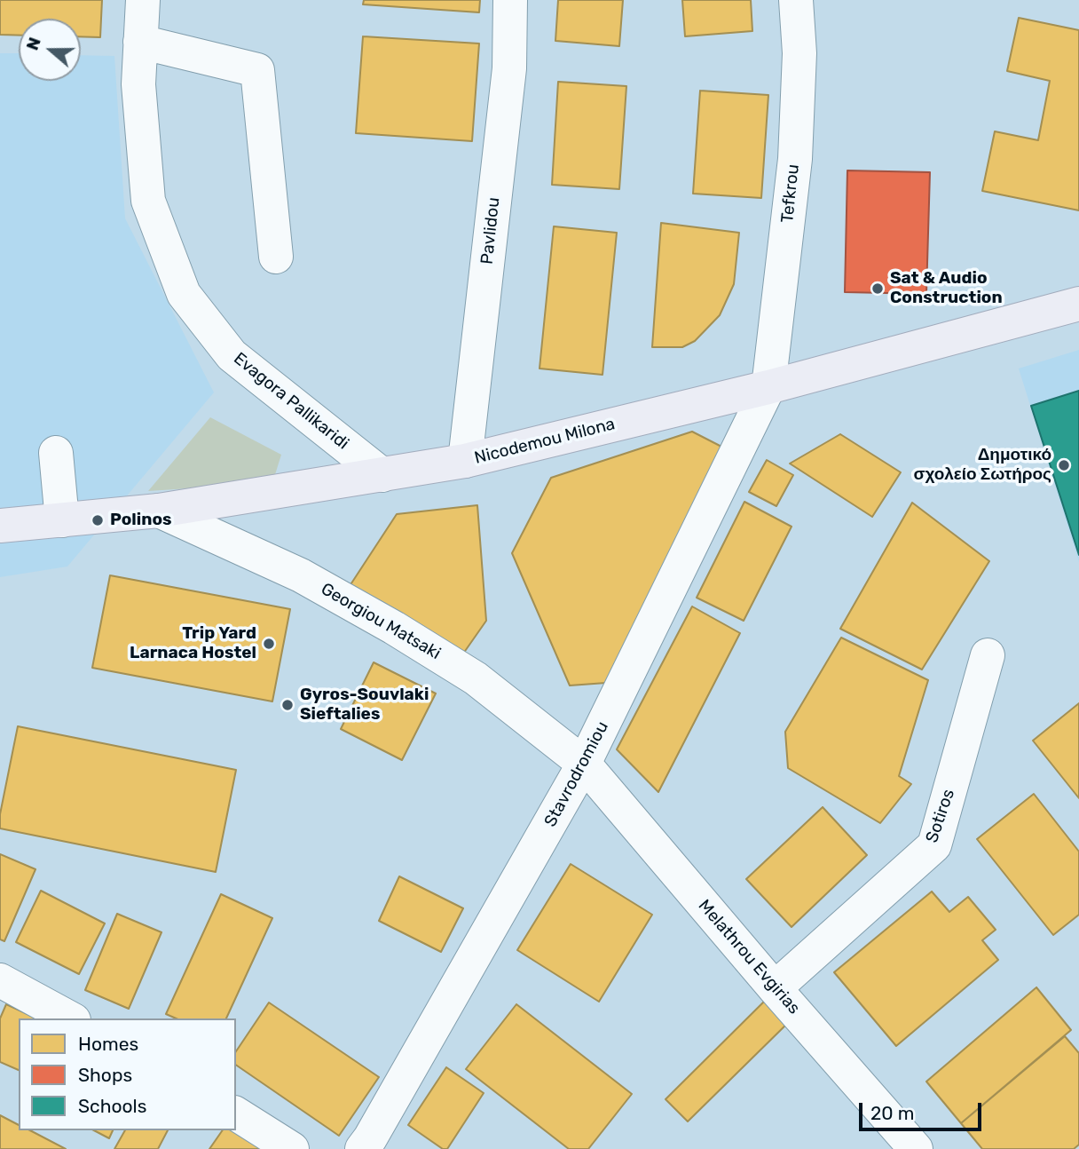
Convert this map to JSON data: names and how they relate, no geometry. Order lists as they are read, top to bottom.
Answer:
{
  "streets": {
    "main road": ["Nicodemou Milona"],
    "street": [
      "Tefkrou",
      "Pavlidou",
      "Evagora Pallikaridi",
      "Georgiou Matsaki",
      "Stavrodromiou",
      "Sotiros",
      "Melathrou Evgirias"
    ]
  },
  "crossings": [
    ["Tefkrou", "Nicodemou Milona"],
    ["Tefkrou", "Stavrodromiou"],
    ["Pavlidou", "Nicodemou Milona"],
    ["Evagora Pallikaridi", "Nicodemou Milona"],
    ["Nicodemou Milona", "Georgiou Matsaki"],
    ["Nicodemou Milona", "Stavrodromiou"],
    ["Georgiou Matsaki", "Stavrodromiou"],
    ["Georgiou Matsaki", "Melathrou Evgirias"],
    ["Stavrodromiou", "Melathrou Evgirias"],
    ["Sotiros", "Melathrou Evgirias"]
  ],
  "places": [
    "Sat & Audio Construction",
    "Δημοτικό σχολείο Σωτήρος",
    "Polinos",
    "Trip Yard Larnaca Hostel",
    "Gyros-Souvlaki Sieftalies"
  ],
  "legend": ["Homes", "Shops", "Schools"],
  "scale_bar": "20 m",
  "north": "left"
}
